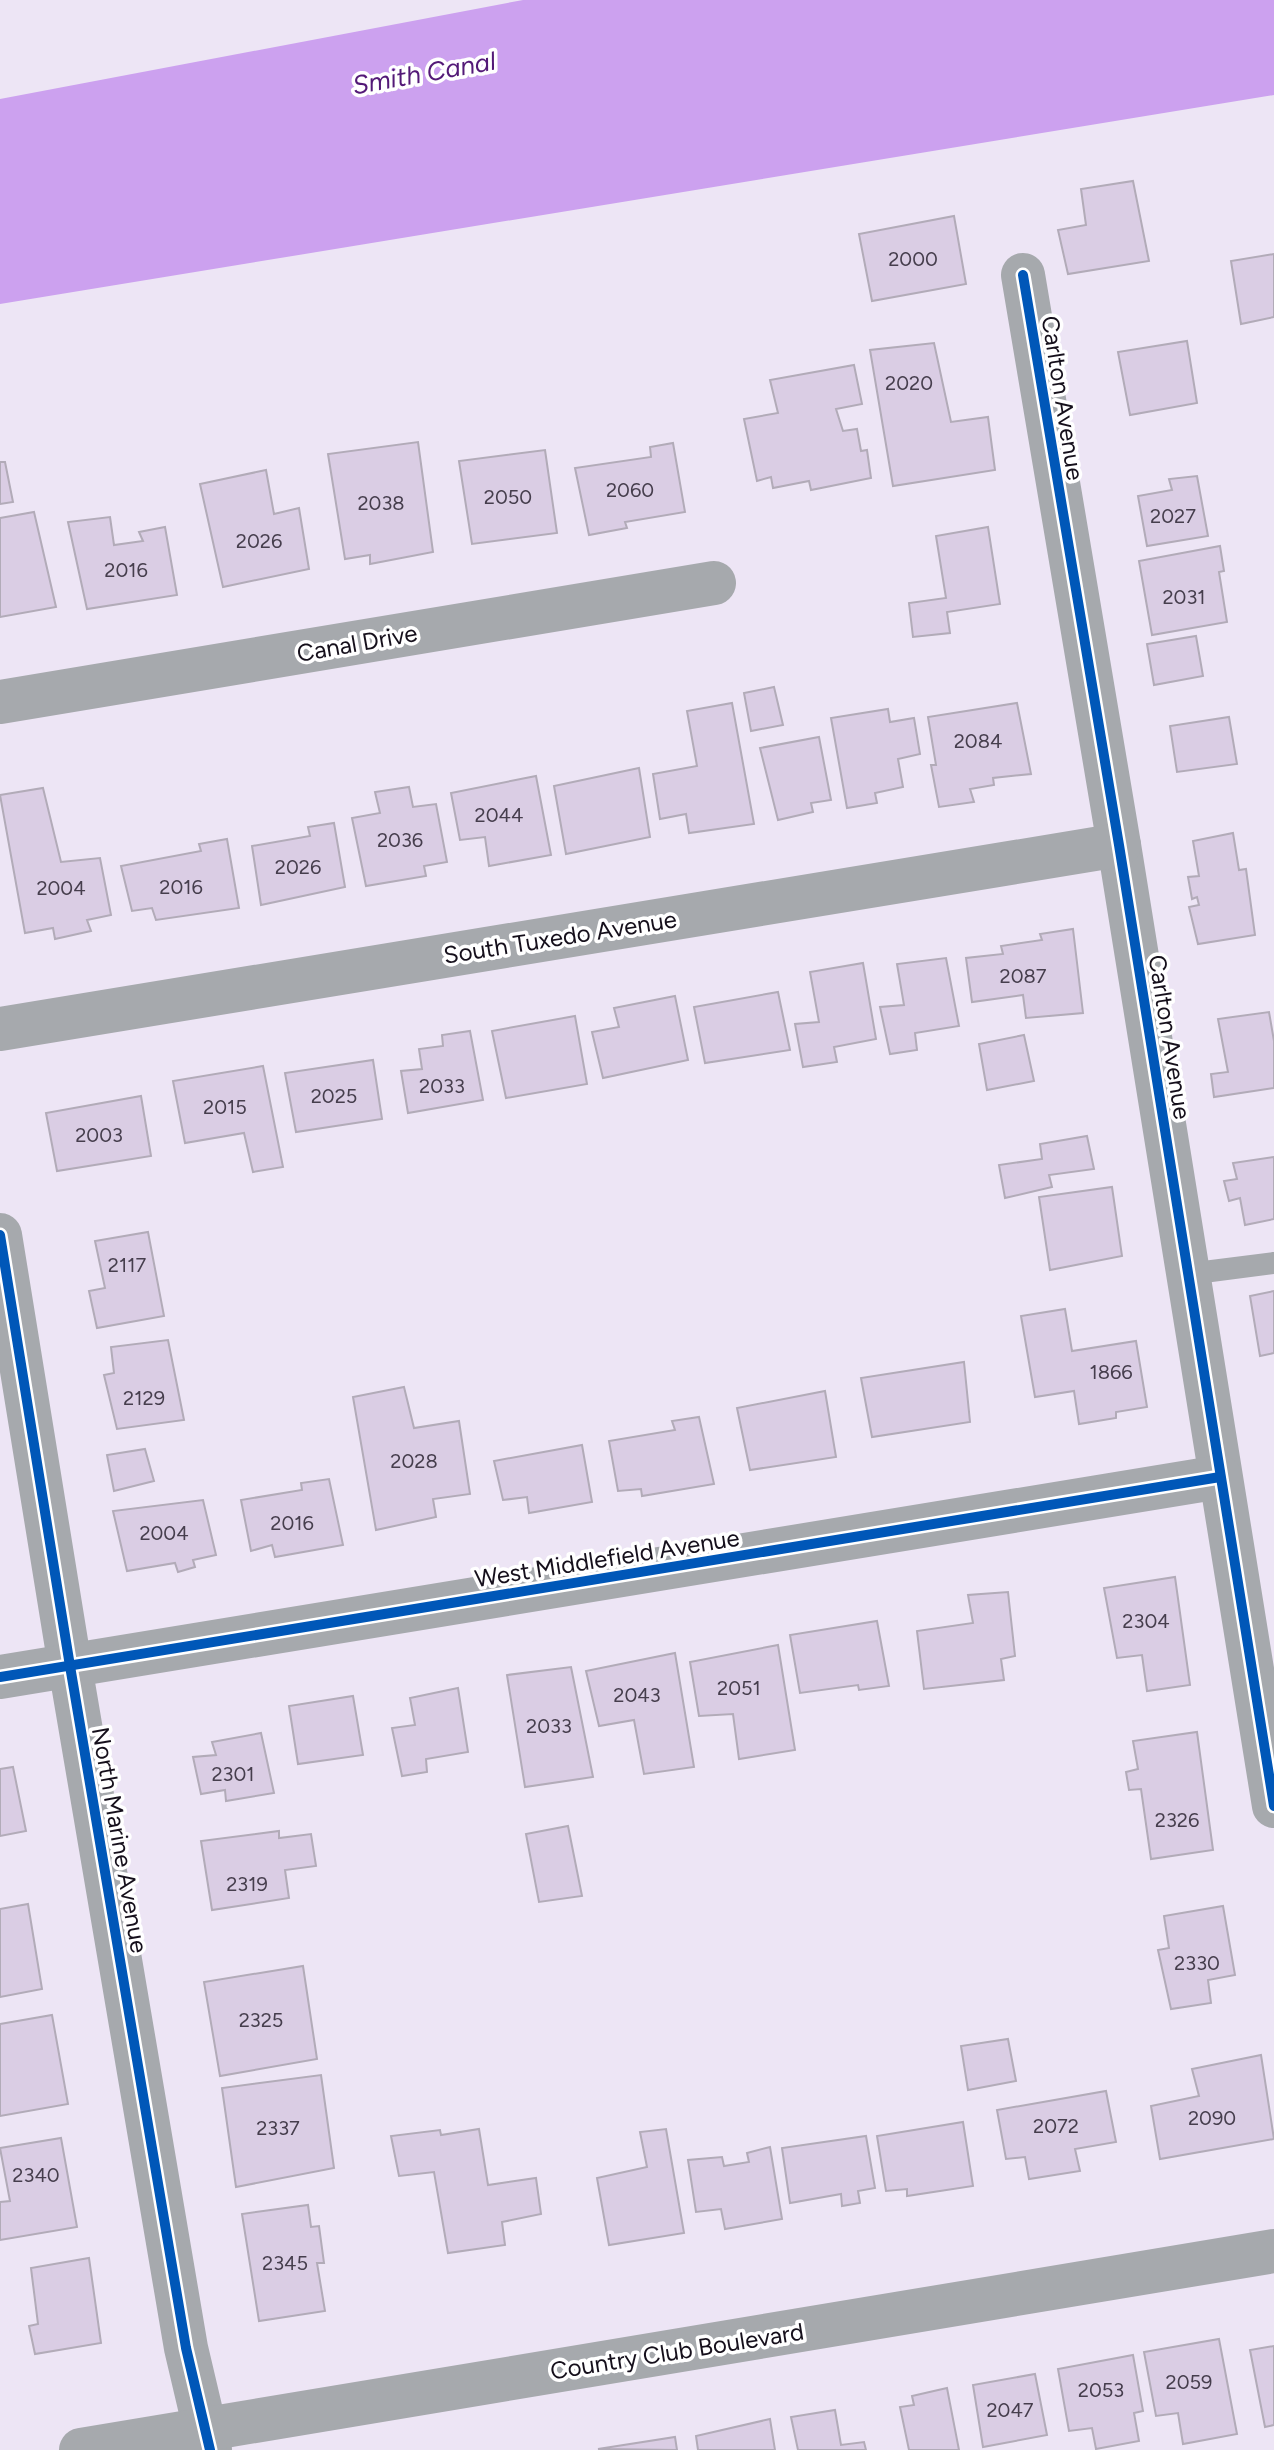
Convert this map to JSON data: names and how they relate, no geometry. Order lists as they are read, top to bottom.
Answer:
{
  "streets": {
    "street": [
      "Carlton Avenue",
      "Canal Drive",
      "South Tuxedo Avenue",
      "West Middlefield Avenue",
      "North Marine Avenue",
      "Country Club Boulevard"
    ]
  },
  "crossings": [
    ["Carlton Avenue", "South Tuxedo Avenue"],
    ["Carlton Avenue", "West Middlefield Avenue"],
    ["West Middlefield Avenue", "North Marine Avenue"],
    ["North Marine Avenue", "Country Club Boulevard"]
  ],
  "water": ["Smith Canal"],
  "house_numbers": [
    "2000",
    "2020",
    "2060",
    "2050",
    "2038",
    "2027",
    "2026",
    "2016",
    "2031",
    "2084",
    "2044",
    "2036",
    "2026",
    "2016",
    "2004",
    "2087",
    "2033",
    "2025",
    "2015",
    "2003",
    "2117",
    "1866",
    "2129",
    "2028",
    "2016",
    "2004",
    "2304",
    "2051",
    "2043",
    "2033",
    "2301",
    "2326",
    "2319",
    "2330",
    "2325",
    "2090",
    "2072",
    "2337",
    "2340",
    "2345",
    "2059",
    "2053",
    "2047"
  ]
}
